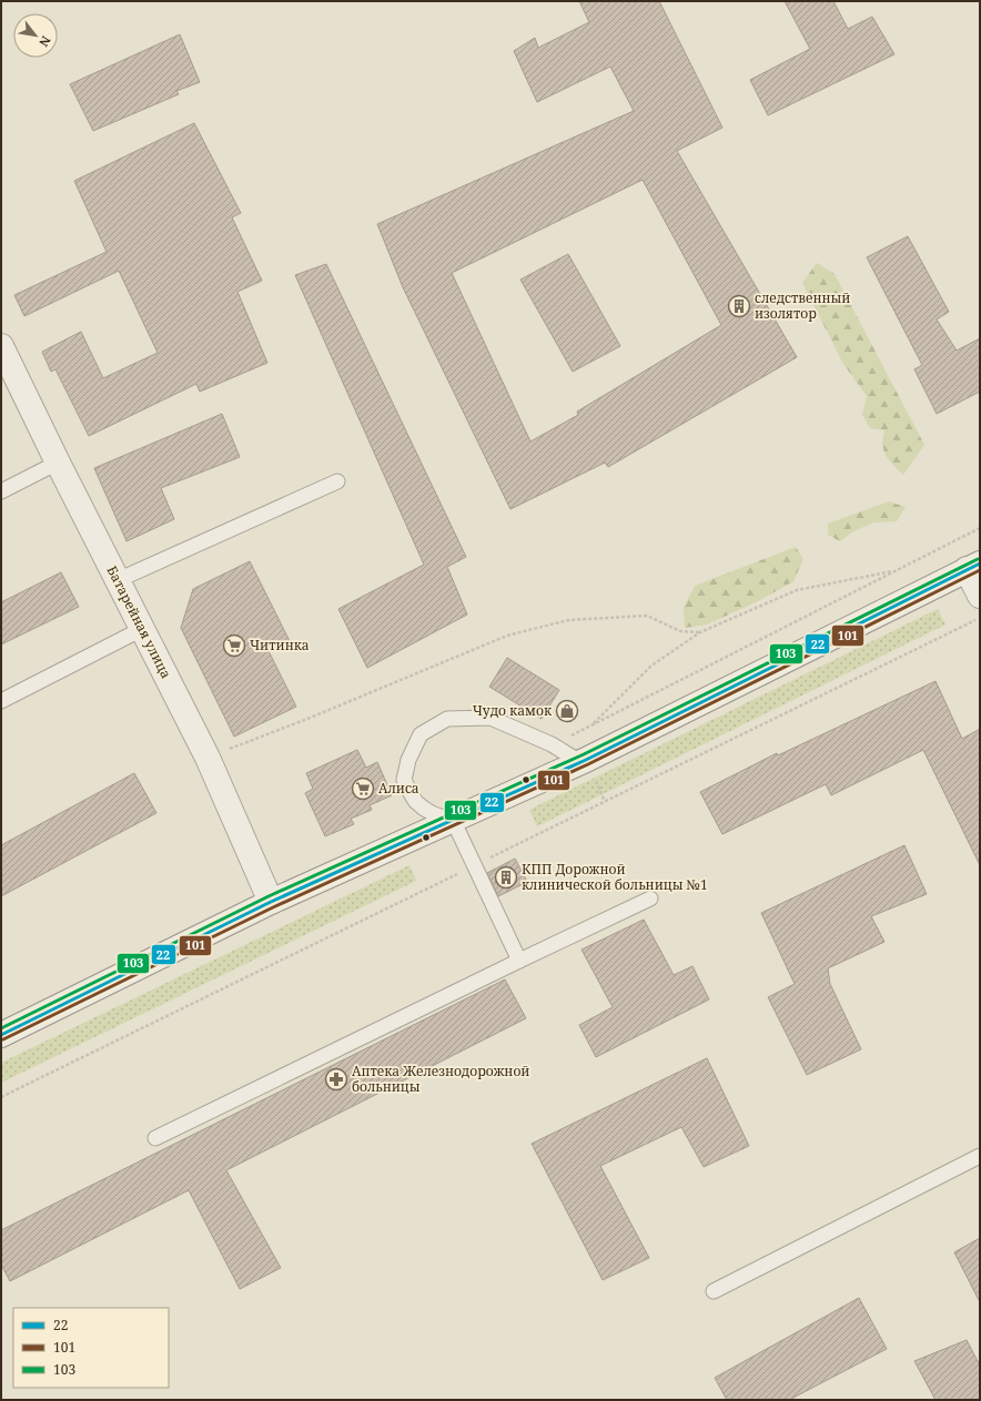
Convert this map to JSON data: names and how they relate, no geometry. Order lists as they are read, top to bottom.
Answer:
{
  "streets": {
    "main road": ["Батарейная улица"]
  },
  "places": {
    "building": ["следственный изолятор", "КПП Дорожной клинической больницы №1"],
    "supermarket": ["Читинка", "Алиса"],
    "shop": ["Чудо камок"],
    "pharmacy": ["Аптека Железнодорожной больницы"]
  },
  "lines": ["transit line 103", "transit line 22", "transit line 101"],
  "legend": ["22", "101", "103"],
  "north": "bottom right"
}
